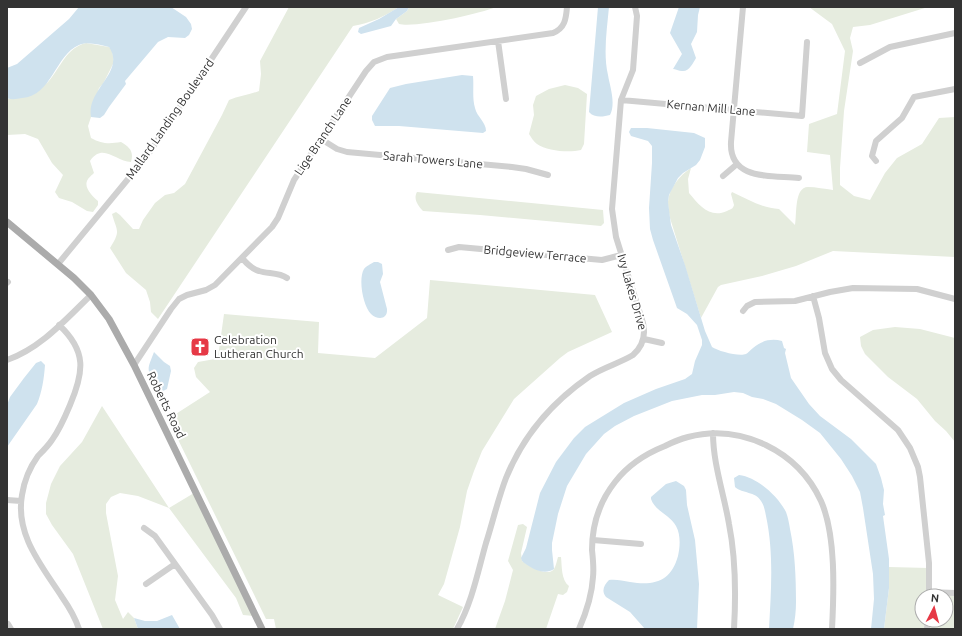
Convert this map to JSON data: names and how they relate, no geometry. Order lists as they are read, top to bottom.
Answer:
{
  "streets": {
    "main road": ["Roberts Road"],
    "street": [
      "Kernan Mill Lane",
      "Mallard Landing Boulevard",
      "Lige Branch Lane",
      "Sarah Towers Lane",
      "Bridgeview Terrace",
      "Ivy Lakes Drive"
    ]
  },
  "crossings": [
    ["Kernan Mill Lane", "Ivy Lakes Drive"],
    ["Mallard Landing Boulevard", "Roberts Road"],
    ["Lige Branch Lane", "Sarah Towers Lane"],
    ["Lige Branch Lane", "Roberts Road"],
    ["Bridgeview Terrace", "Ivy Lakes Drive"]
  ],
  "places": {
    "church": ["Celebration Lutheran Church"]
  },
  "north": "top"
}
